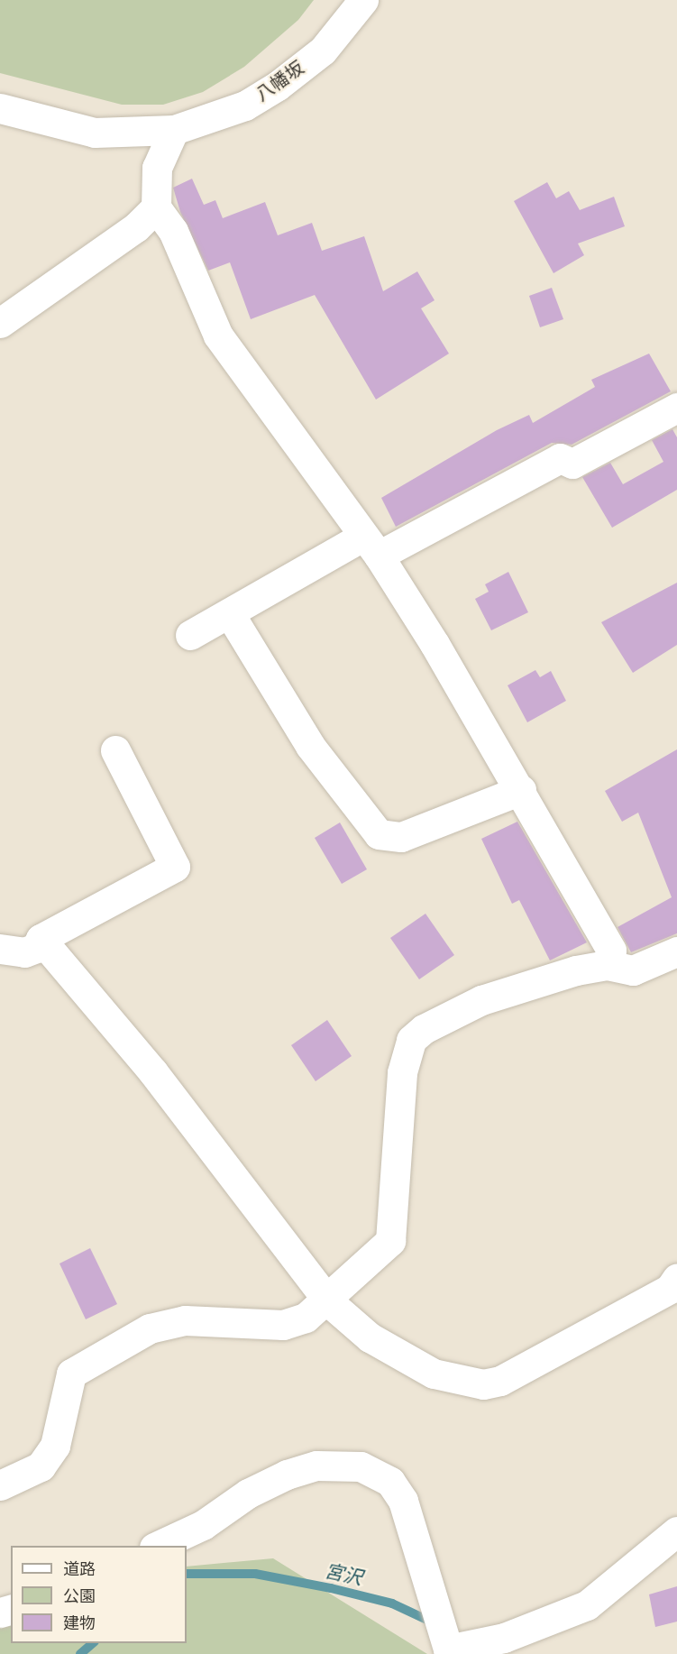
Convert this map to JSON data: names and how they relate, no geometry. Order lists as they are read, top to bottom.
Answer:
{
  "streets": {
    "street": ["八幡坂"]
  },
  "water": ["宮沢"],
  "legend": ["道路", "公園", "建物"]
}
